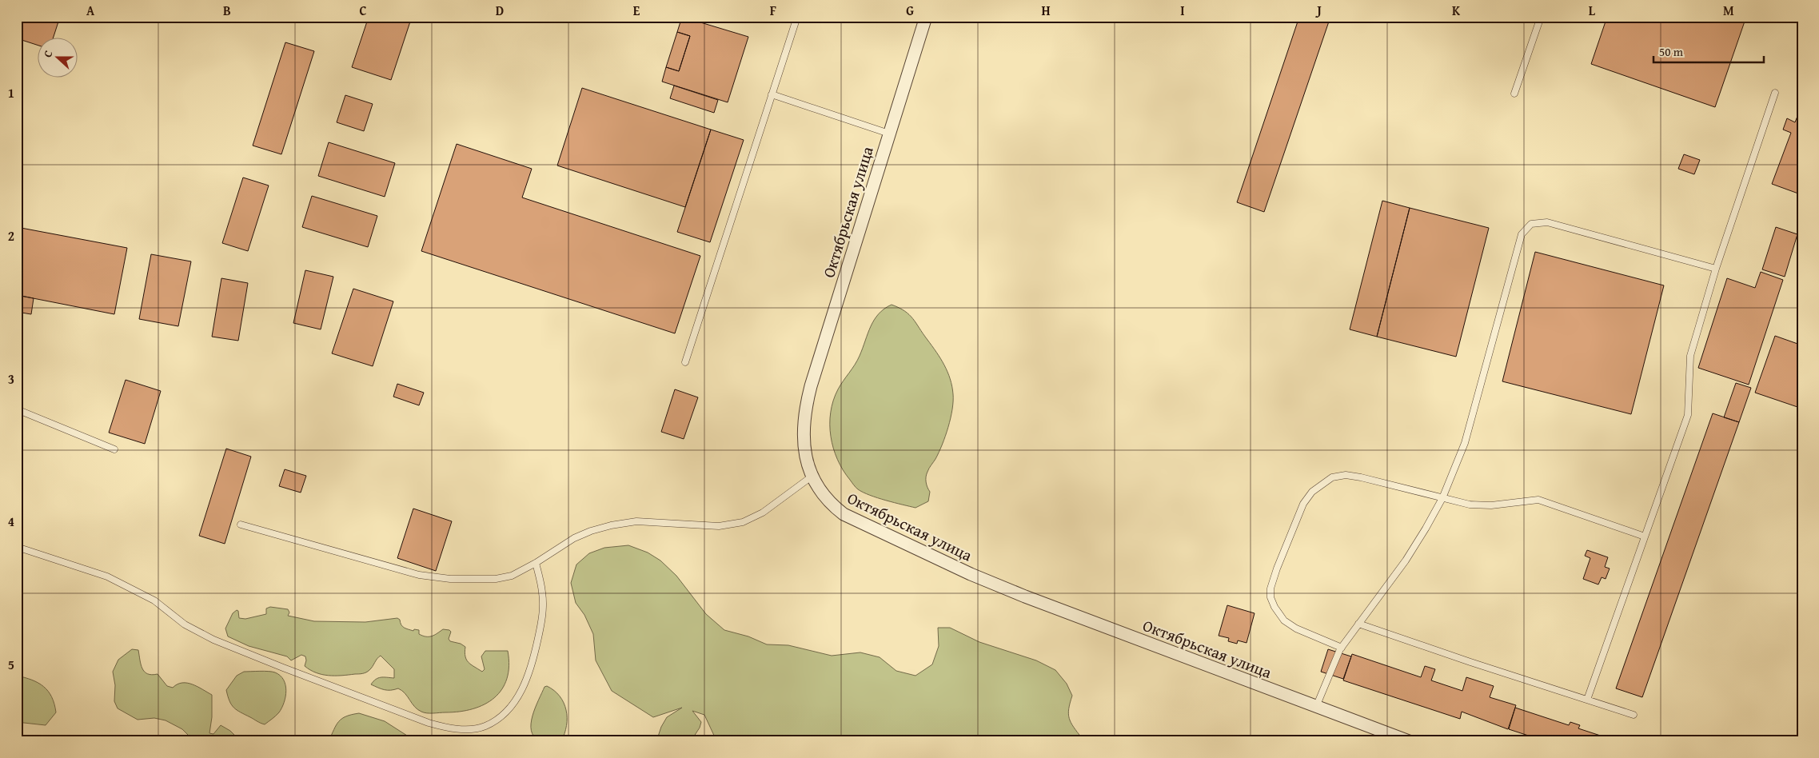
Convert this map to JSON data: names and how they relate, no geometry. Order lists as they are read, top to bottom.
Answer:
{
  "streets": {
    "street": ["Октябрьская улица"]
  },
  "scale_bar": "50 m",
  "north": "left",
  "grid": {
    "columns": [
      "A",
      "B",
      "C",
      "D",
      "E",
      "F",
      "G",
      "H",
      "I",
      "J",
      "K",
      "L",
      "M"
    ],
    "rows": [
      "1",
      "2",
      "3",
      "4",
      "5"
    ]
  }
}
